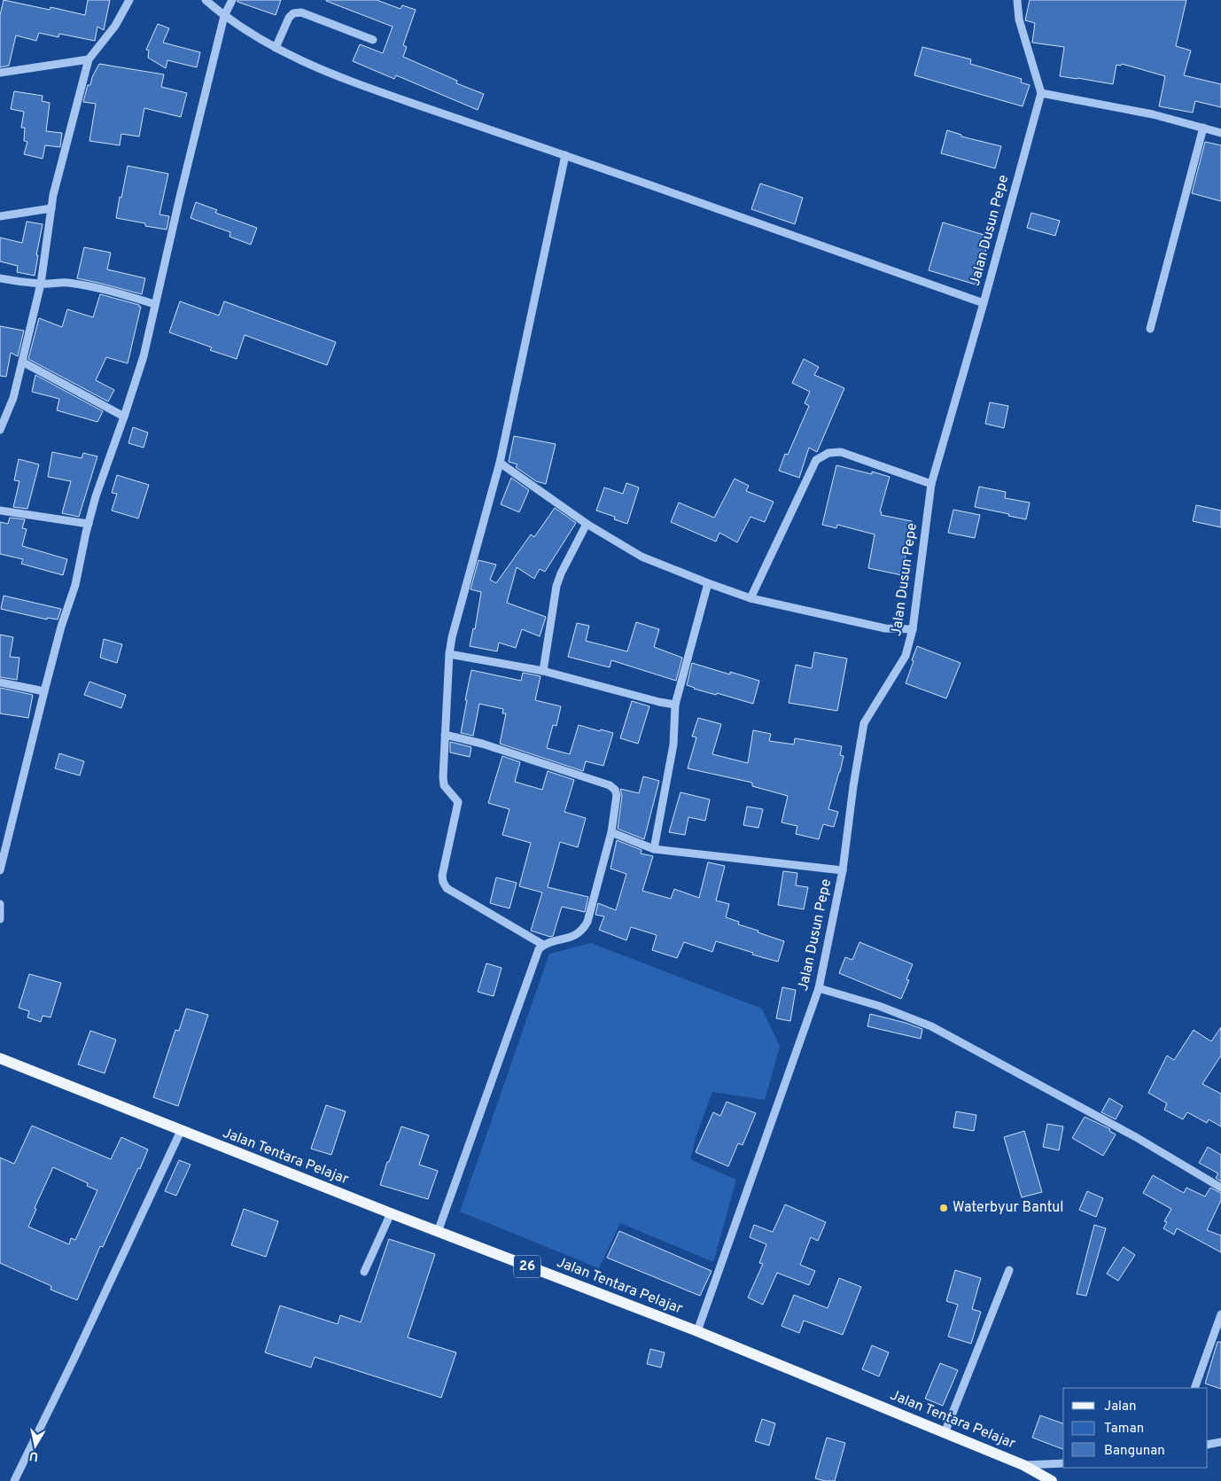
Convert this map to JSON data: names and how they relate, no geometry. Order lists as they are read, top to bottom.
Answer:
{
  "streets": {
    "main road": ["Jalan Tentara Pelajar", "26"],
    "street": ["Jalan Dusun Pepe"]
  },
  "crossings": [
    ["Jalan Dusun Pepe", "Jalan Tentara Pelajar"]
  ],
  "places": ["Waterbyur Bantul"],
  "legend": ["Jalan", "Taman", "Bangunan"],
  "north": "bottom"
}
